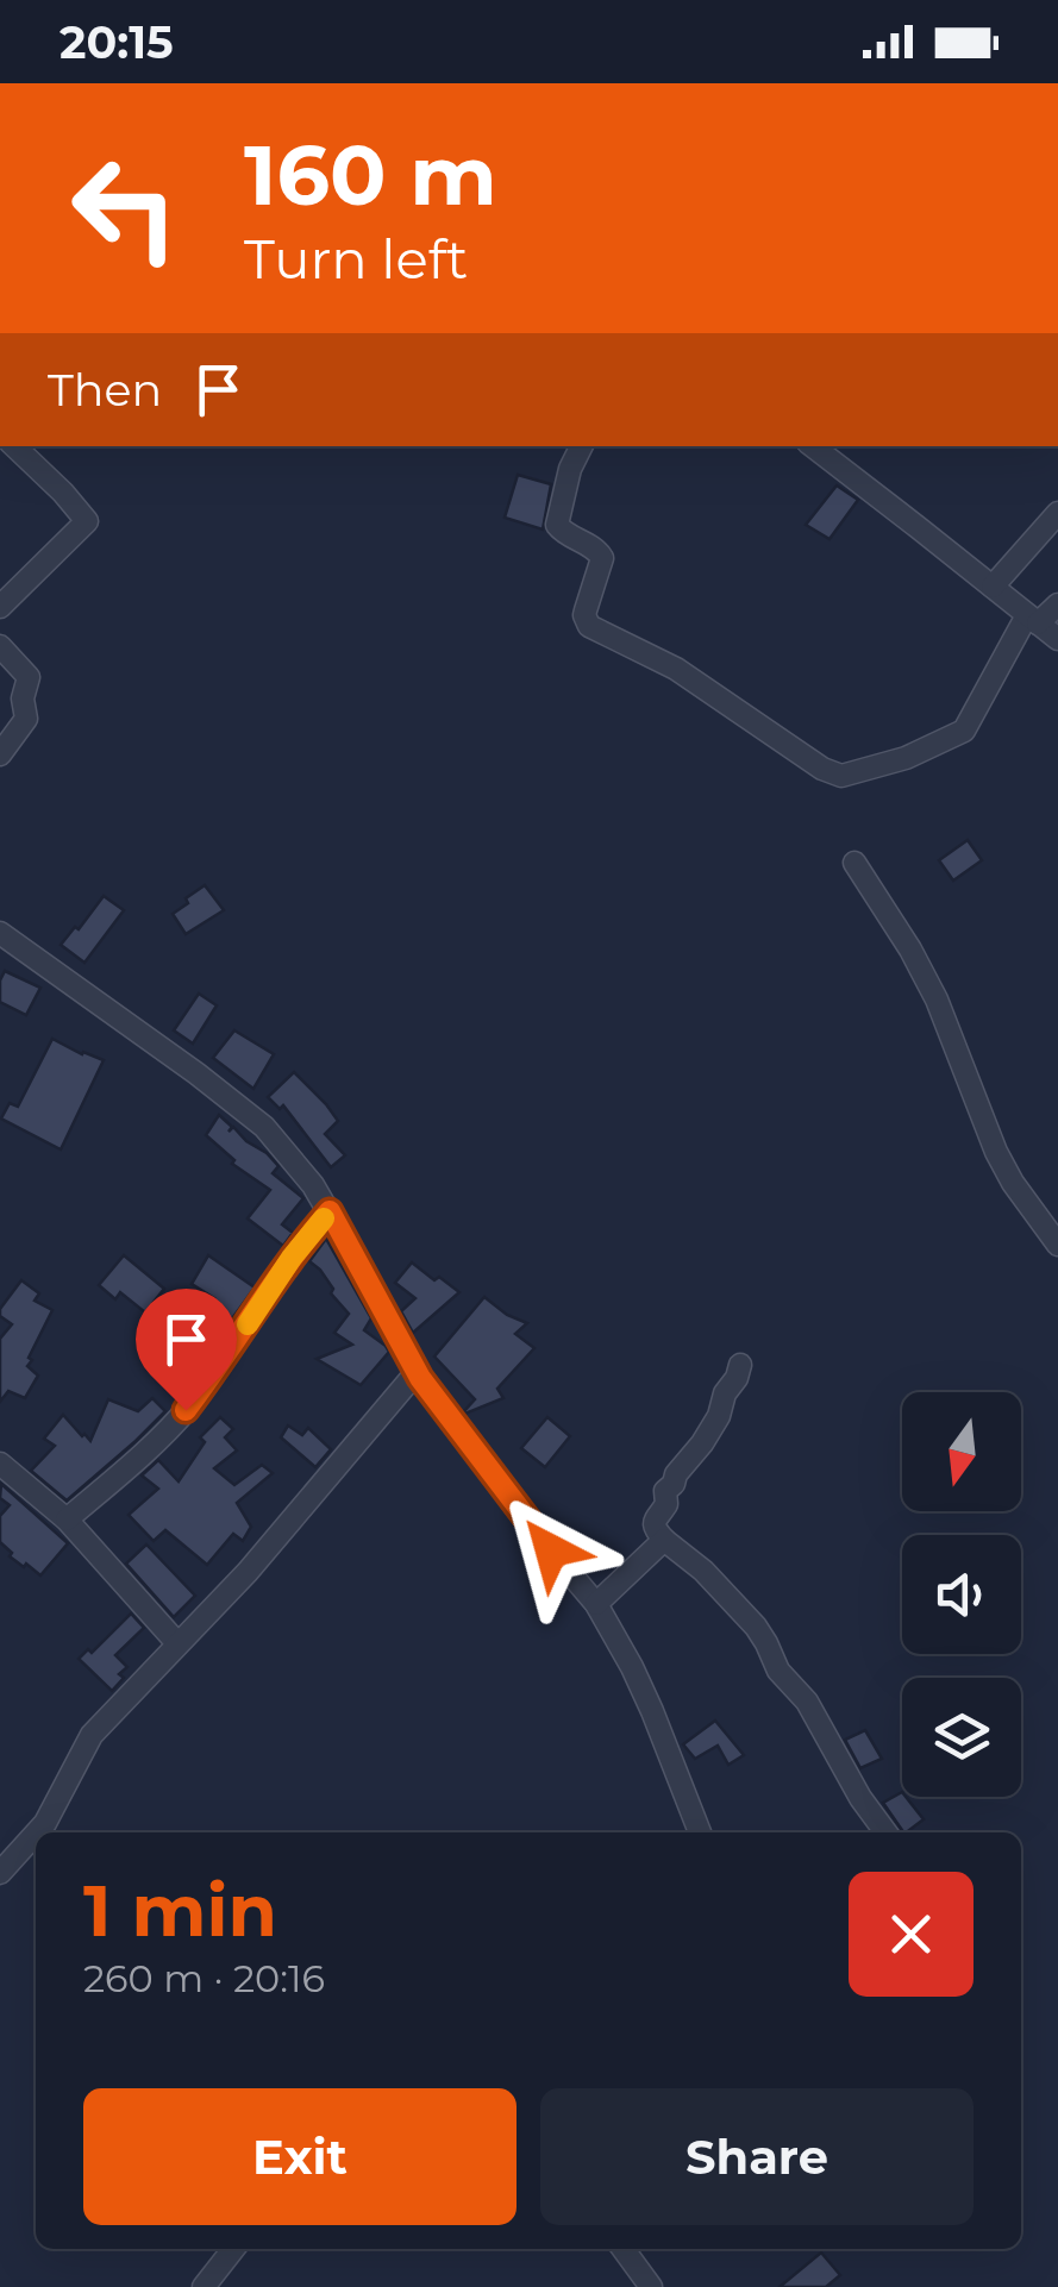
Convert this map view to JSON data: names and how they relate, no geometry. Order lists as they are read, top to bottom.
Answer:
{
  "north": "bottom",
  "page": {
    "status": "20:15",
    "turn": ["160 m", "Turn left"],
    "then": "Then",
    "heading": ["1 min", "260 m · 20:16"],
    "buttons": ["Exit", "Share"]
  }
}
